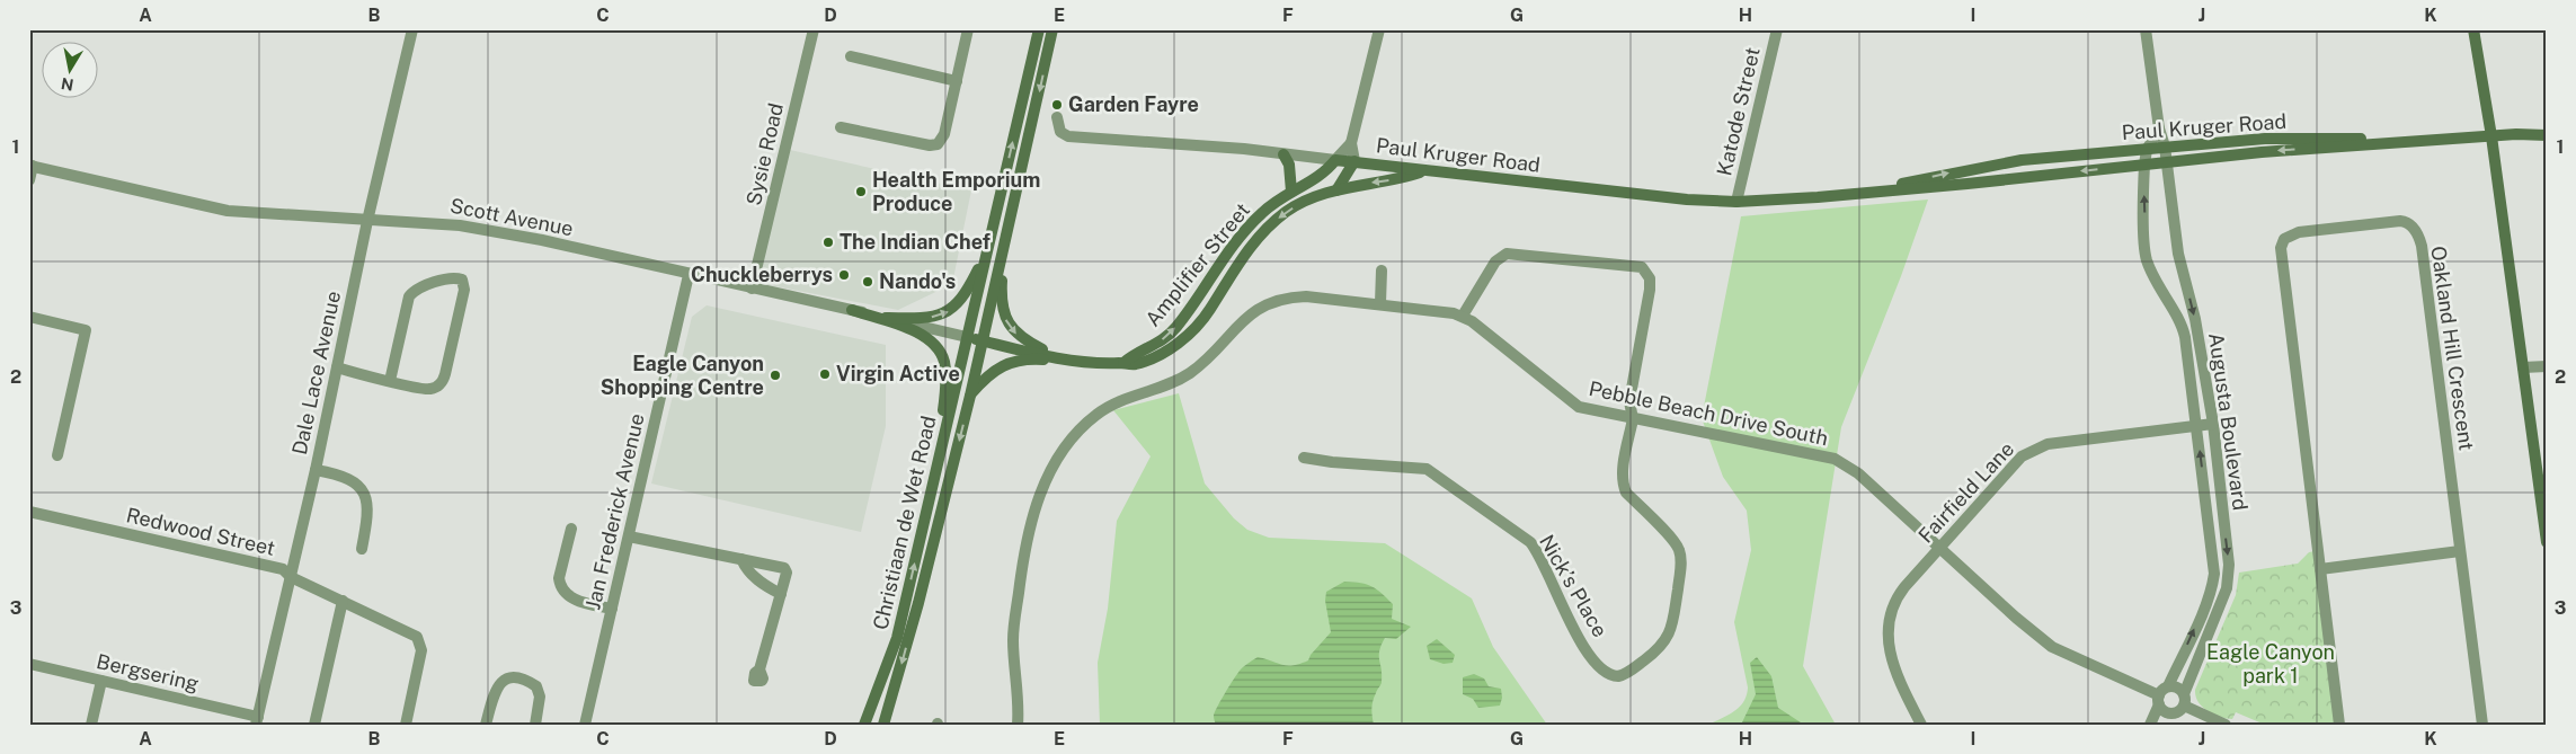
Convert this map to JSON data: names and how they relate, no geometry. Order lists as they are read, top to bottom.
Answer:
{
  "streets": {
    "street": [
      "Katode Street",
      "Paul Kruger Road",
      "Sysie Road",
      "Scott Avenue",
      "Amplifier Street",
      "Oakland Hill Crescent",
      "Dale Lace Avenue",
      "Pebble Beach Drive South",
      "Augusta Boulevard",
      "Fairfield Lane",
      "Jan Frederick Avenue",
      "Christiaan de Wet Road",
      "Redwood Street",
      "Nick’s Place",
      "Bergsering"
    ]
  },
  "crossings": [
    ["Katode Street", "Paul Kruger Road"],
    ["Paul Kruger Road", "Amplifier Street"],
    ["Paul Kruger Road", "Augusta Boulevard"],
    ["Sysie Road", "Scott Avenue"],
    ["Scott Avenue", "Amplifier Street"],
    ["Scott Avenue", "Dale Lace Avenue"],
    ["Scott Avenue", "Jan Frederick Avenue"],
    ["Scott Avenue", "Christiaan de Wet Road"],
    ["Amplifier Street", "Christiaan de Wet Road"],
    ["Dale Lace Avenue", "Redwood Street"],
    ["Dale Lace Avenue", "Bergsering"],
    ["Pebble Beach Drive South", "Augusta Boulevard"],
    ["Pebble Beach Drive South", "Fairfield Lane"],
    ["Pebble Beach Drive South", "Nick’s Place"],
    ["Augusta Boulevard", "Fairfield Lane"]
  ],
  "parks": ["Eagle Canyon park 1"],
  "places": [
    "Garden Fayre",
    "Health Emporium Produce",
    "The Indian Chef",
    "Chuckleberrys",
    "Nando's",
    "Virgin Active",
    "Eagle Canyon Shopping Centre"
  ],
  "north": "bottom",
  "grid": {
    "columns": [
      "A",
      "B",
      "C",
      "D",
      "E",
      "F",
      "G",
      "H",
      "I",
      "J",
      "K"
    ],
    "rows": ["1", "2", "3"]
  }
}
